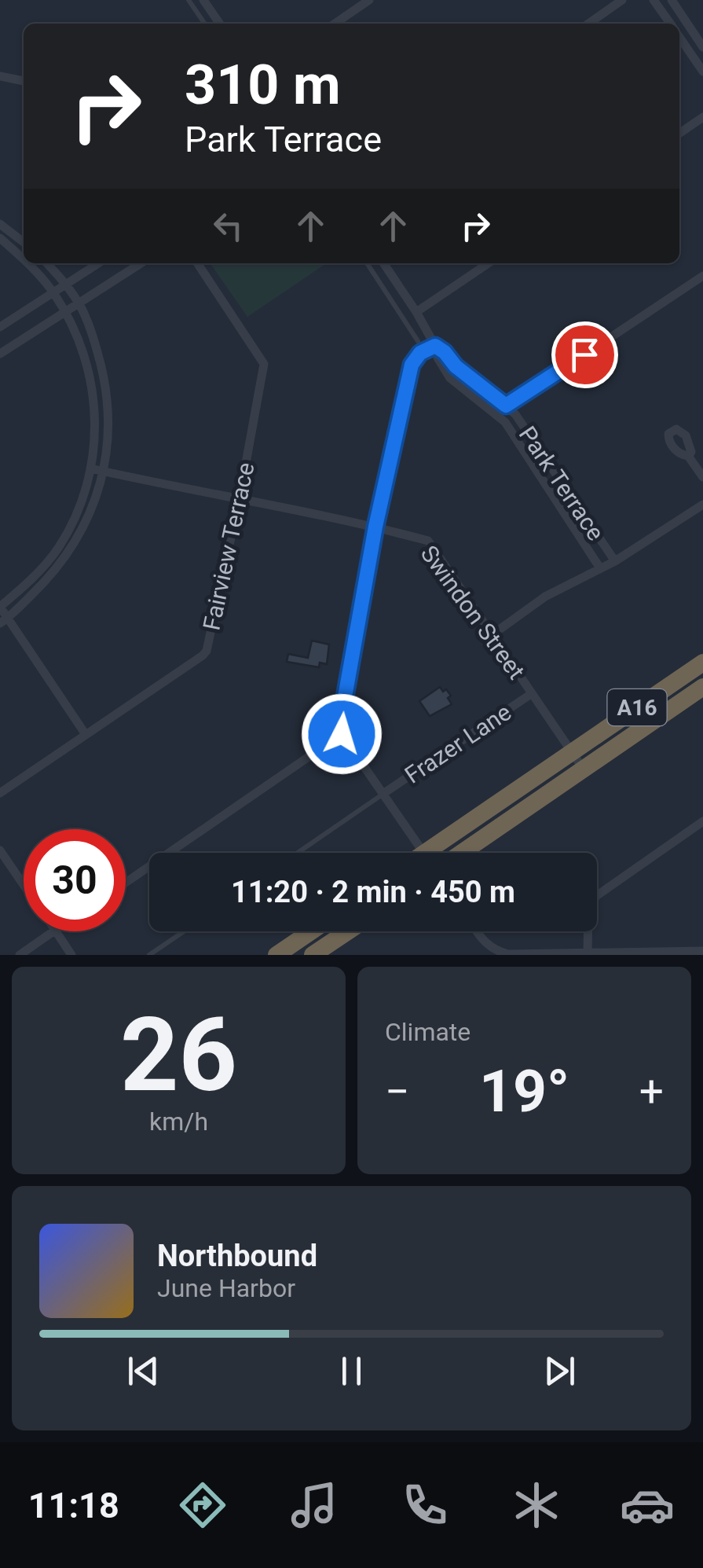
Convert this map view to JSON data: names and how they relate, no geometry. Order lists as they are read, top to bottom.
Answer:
{
  "streets": {
    "highway": ["A16"],
    "street": [
      "Park Terrace",
      "Fairview Terrace",
      "Swindon Street",
      "Frazer Lane"
    ]
  },
  "crossings": [
    ["Fairview Terrace", "Swindon Street"],
    ["Swindon Street", "A16"],
    ["Swindon Street", "Frazer Lane"]
  ],
  "page": {
    "turn": ["310 m", "Park Terrace"],
    "limit": "30",
    "trip": "11:20 · 2 min · 450 m",
    "tile": [
      ["26", "km/h"],
      "Climate"
    ],
    "heat": ["−", "19°", "+"],
    "song": ["Northbound", "June Harbor"],
    "tabs": "11:18"
  }
}
